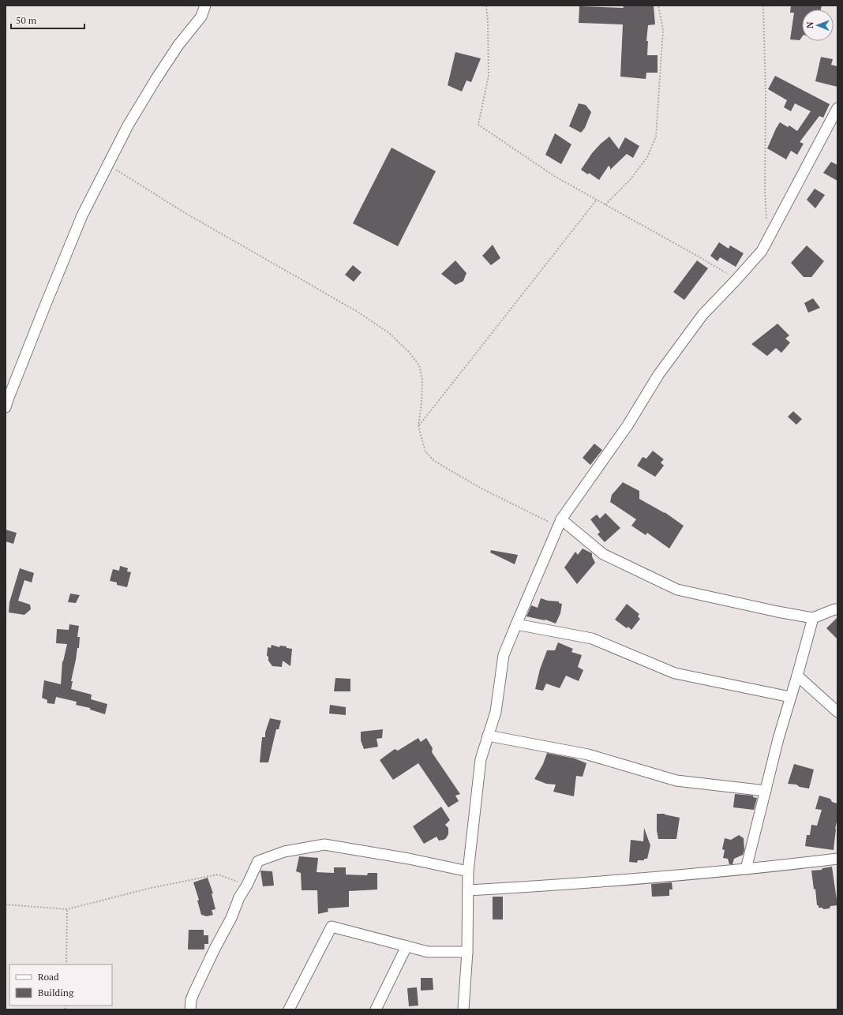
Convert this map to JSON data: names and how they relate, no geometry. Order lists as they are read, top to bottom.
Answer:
{
  "legend": ["Road", "Building"],
  "scale_bar": "50 m",
  "north": "left"
}
